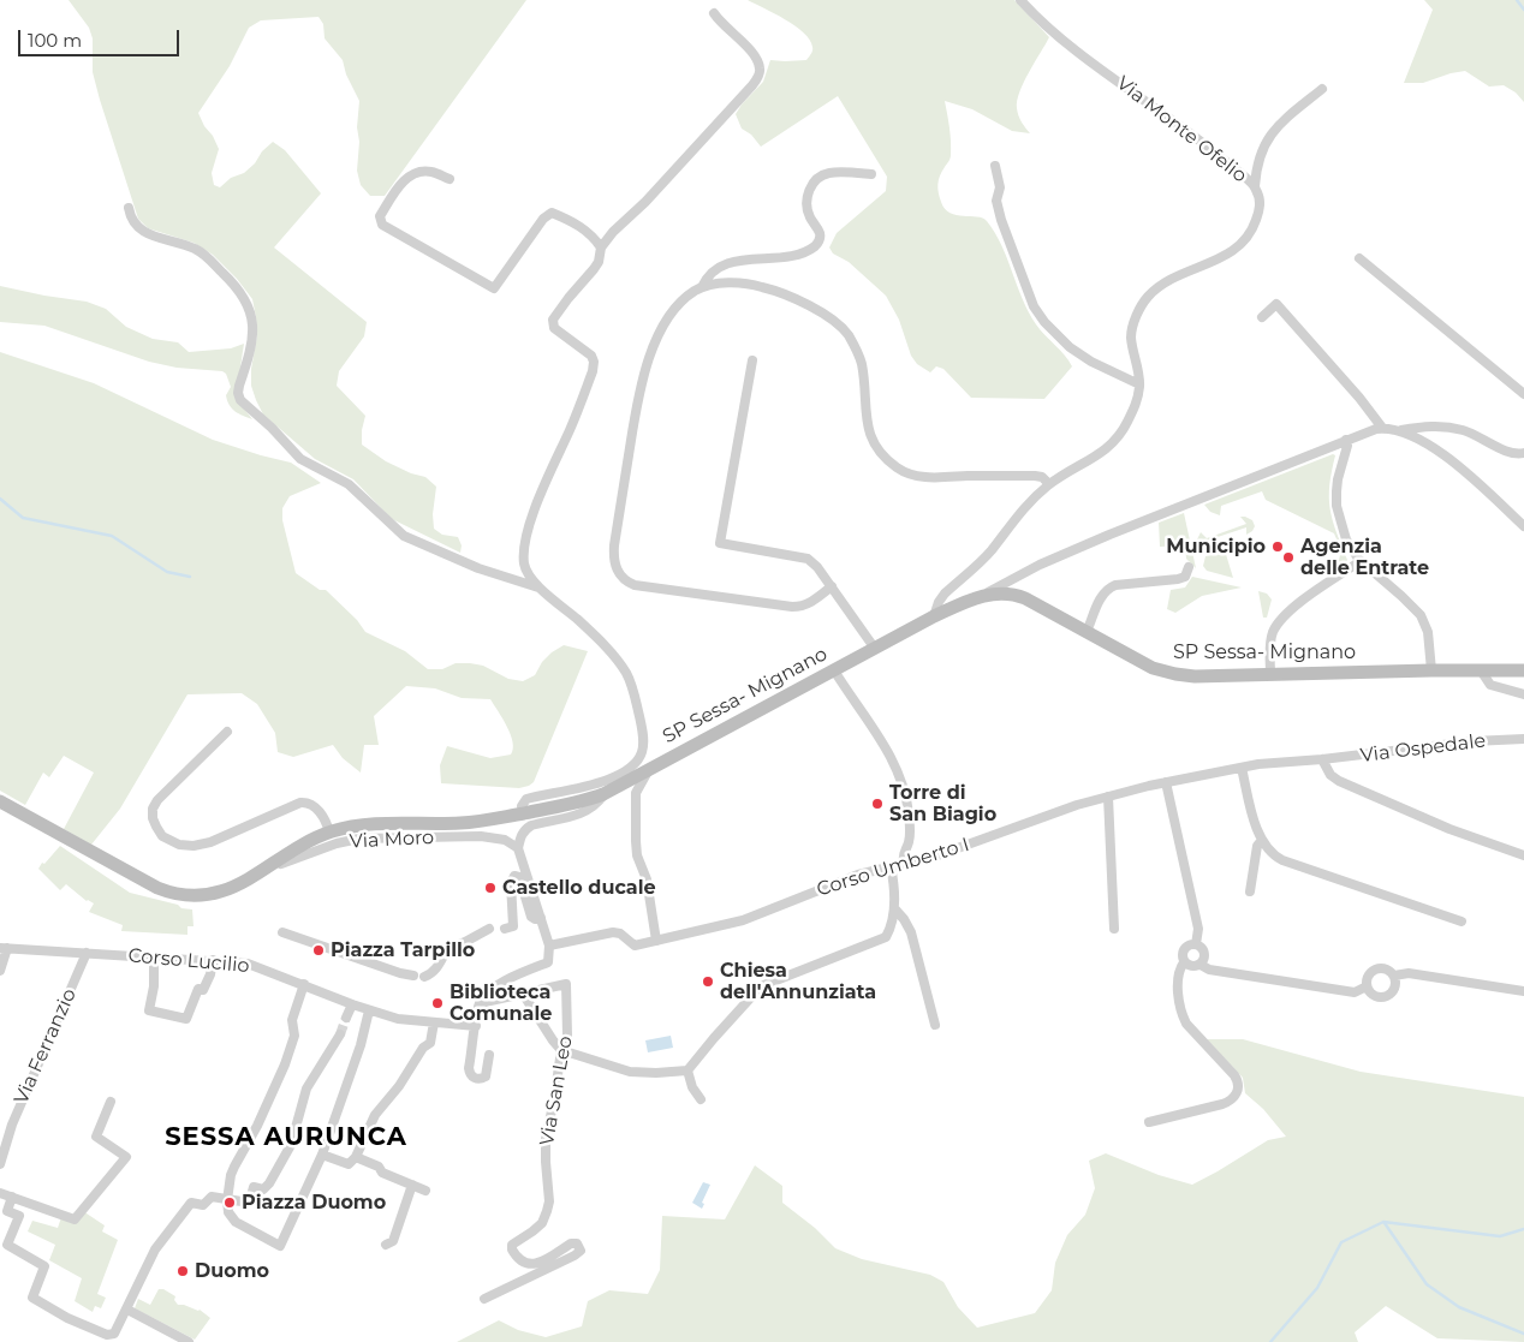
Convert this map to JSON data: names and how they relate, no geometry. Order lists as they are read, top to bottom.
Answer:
{
  "streets": {
    "street": [
      "Via Monte Ofelio",
      "SP Sessa- Mignano",
      "Via Ospedale",
      "Via Moro",
      "Corso Umberto I",
      "Corso Lucilio",
      "Via Ferranzio",
      "Via San Leo"
    ]
  },
  "crossings": [
    ["Via Monte Ofelio", "SP Sessa- Mignano"],
    ["SP Sessa- Mignano", "Via Moro"],
    ["Via Ospedale", "Corso Umberto I"],
    ["Corso Lucilio", "Via Ferranzio"]
  ],
  "districts": ["SESSA AURUNCA"],
  "places": [
    "Municipio",
    "Agenzia delle Entrate",
    "Torre di San Biagio",
    "Castello ducale",
    "Piazza Tarpillo",
    "Chiesa dell'Annunziata",
    "Biblioteca Comunale",
    "Piazza Duomo",
    "Duomo"
  ],
  "scale_bar": "100 m"
}
